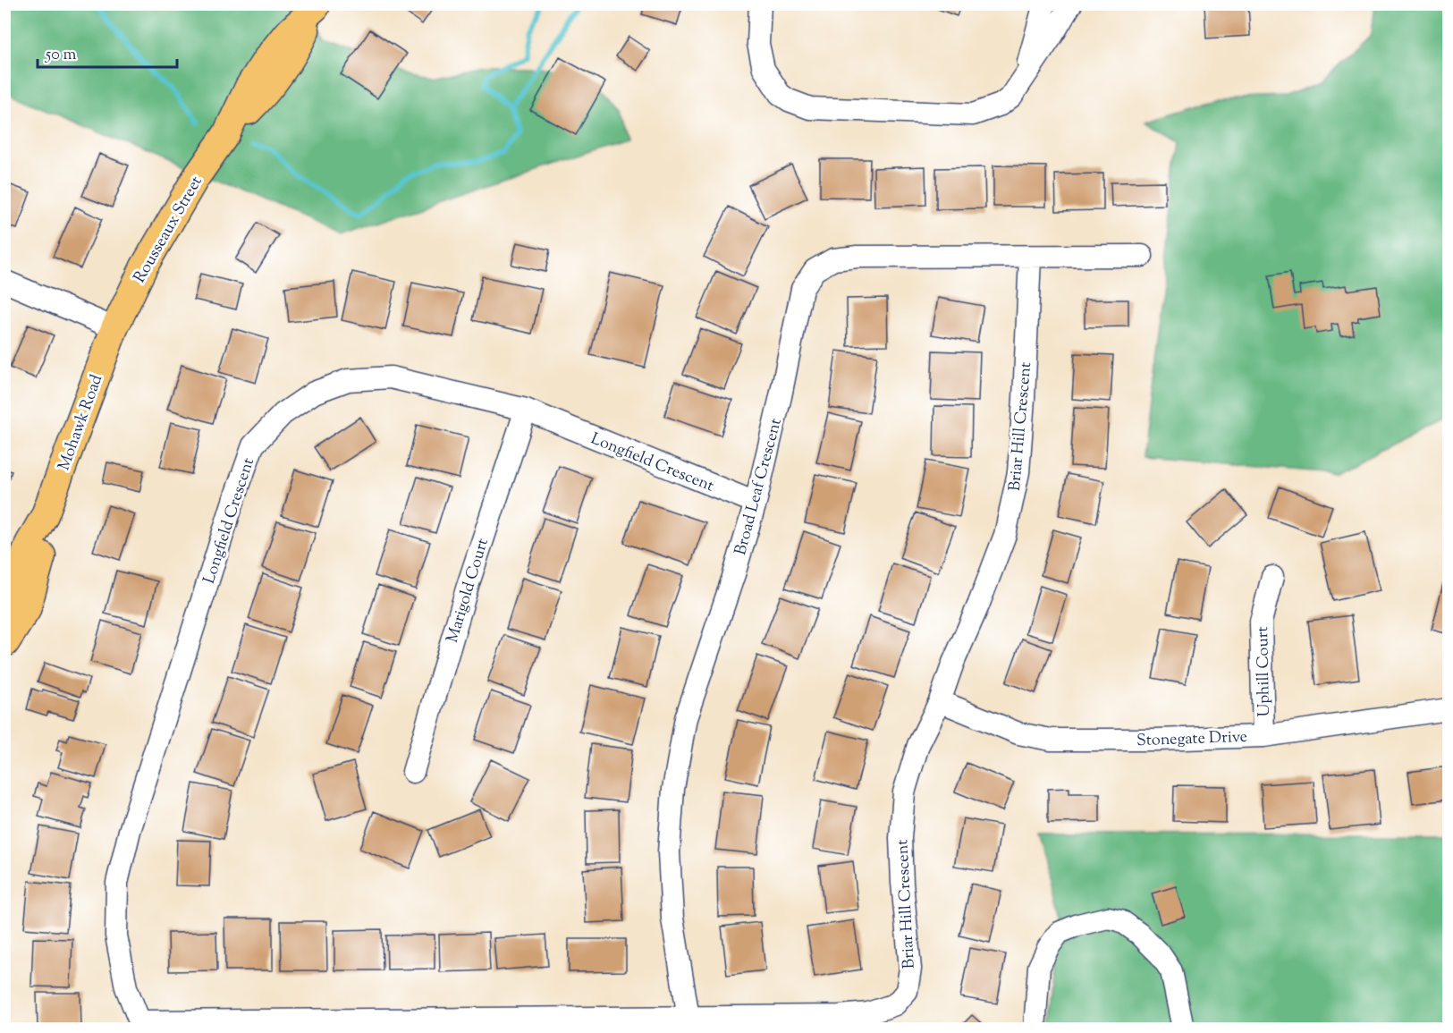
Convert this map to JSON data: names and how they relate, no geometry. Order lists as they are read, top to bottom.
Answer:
{
  "streets": {
    "main road": ["Rousseaux Street", "Mohawk Road"],
    "street": [
      "Briar Hill Crescent",
      "Longfield Crescent",
      "Broad Leaf Crescent",
      "Marigold Court",
      "Uphill Court",
      "Stonegate Drive"
    ]
  },
  "crossings": [
    ["Rousseaux Street", "Mohawk Road"],
    ["Briar Hill Crescent", "Longfield Crescent"],
    ["Briar Hill Crescent", "Broad Leaf Crescent"],
    ["Briar Hill Crescent", "Stonegate Drive"],
    ["Longfield Crescent", "Broad Leaf Crescent"],
    ["Longfield Crescent", "Marigold Court"],
    ["Uphill Court", "Stonegate Drive"]
  ],
  "scale_bar": "50 m"
}
